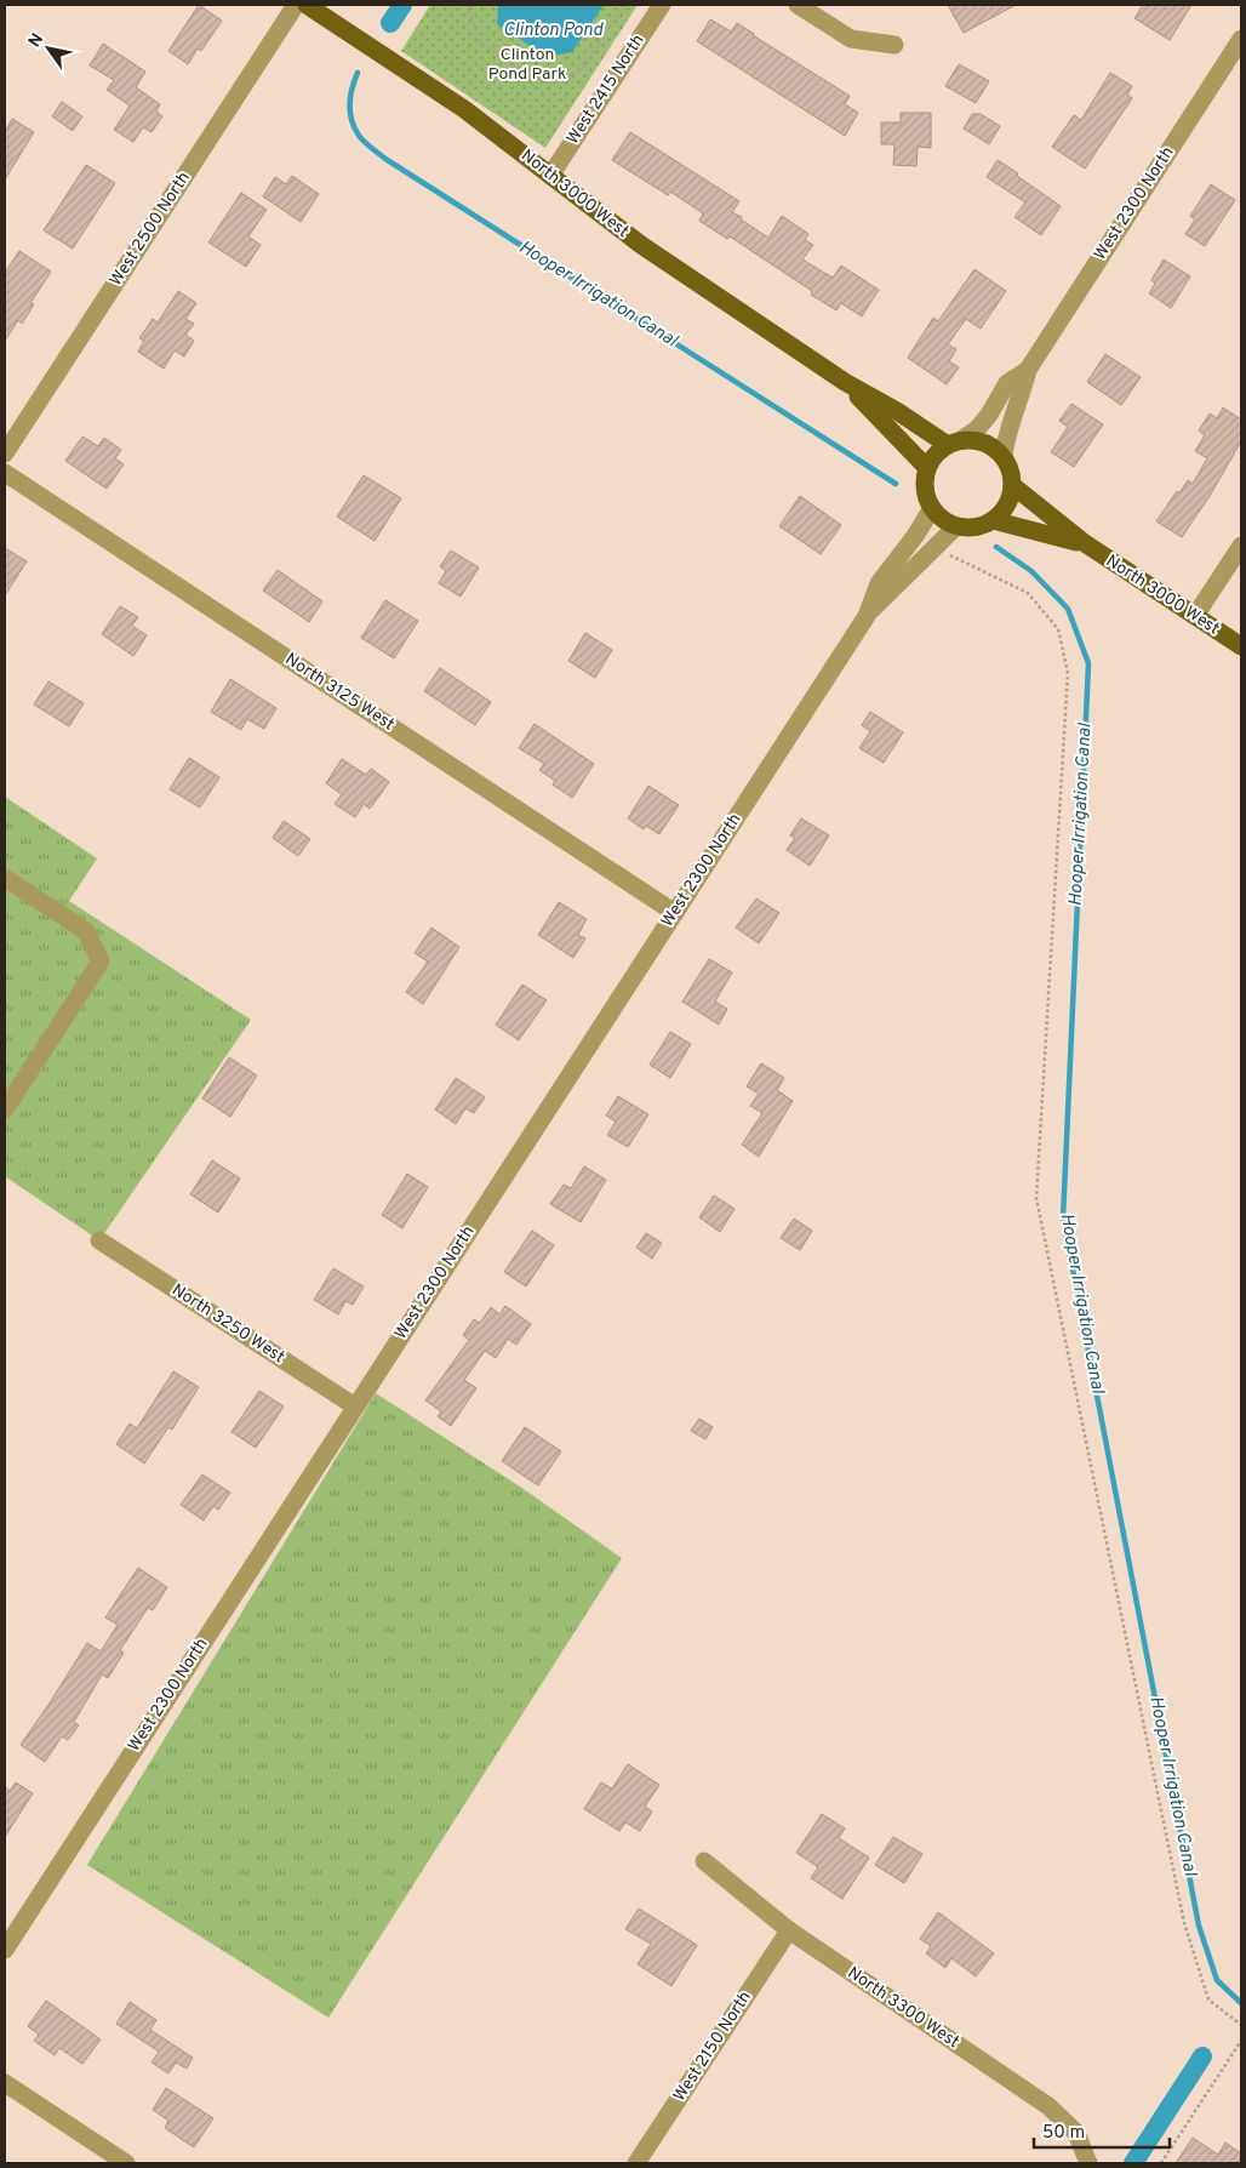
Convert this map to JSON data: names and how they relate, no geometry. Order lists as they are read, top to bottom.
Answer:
{
  "streets": {
    "main road": ["North 3000 West"],
    "street": [
      "West 2415 North",
      "West 2300 North",
      "West 2500 North",
      "North 3125 West",
      "North 3250 West",
      "North 3300 West",
      "West 2150 North"
    ]
  },
  "crossings": [
    ["West 2415 North", "North 3000 West"],
    ["North 3000 West", "West 2300 North"],
    ["West 2300 North", "North 3125 West"],
    ["West 2300 North", "North 3250 West"],
    ["North 3300 West", "West 2150 North"]
  ],
  "water": ["Clinton Pond", "Hooper Irrigation Canal"],
  "parks": ["Clinton Pond Park"],
  "scale_bar": "50 m",
  "north": "top left"
}
